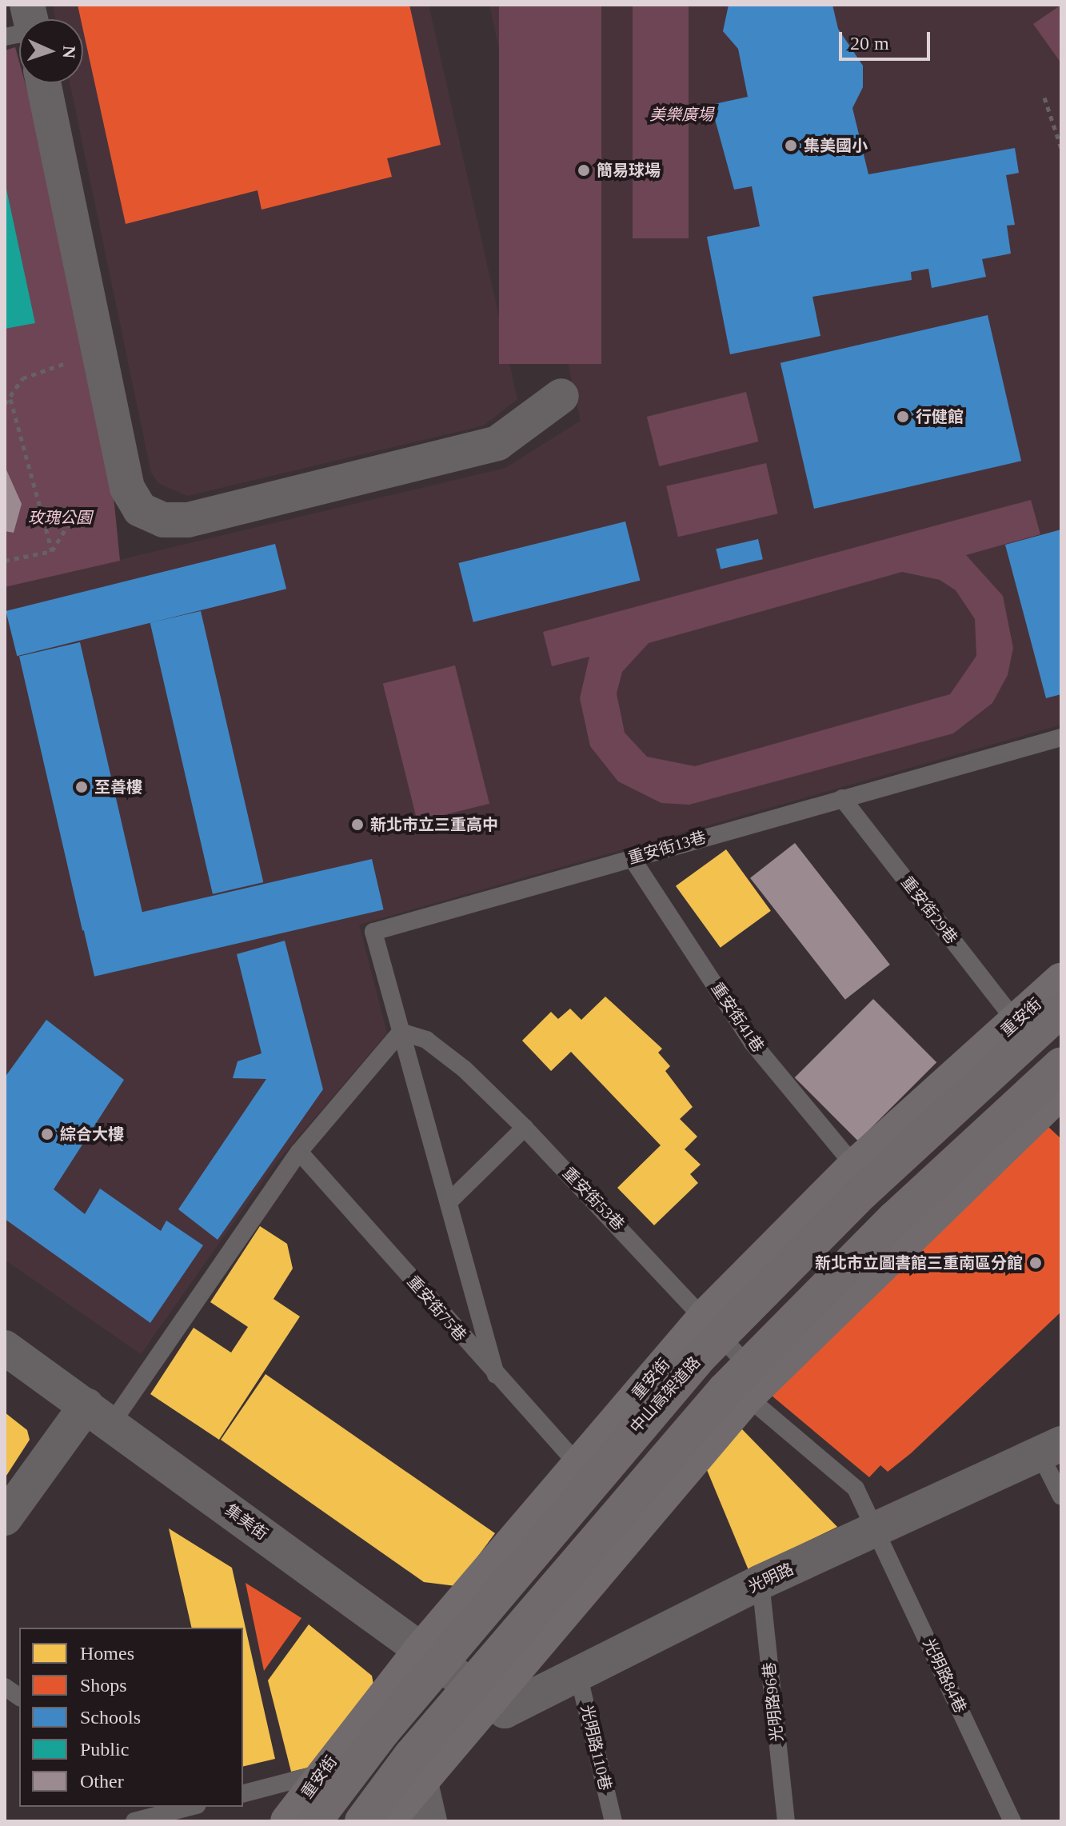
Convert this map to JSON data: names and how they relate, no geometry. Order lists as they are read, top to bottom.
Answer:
{
  "streets": {
    "highway": ["中山高架道路"],
    "main road": ["重安街"],
    "street": ["集美街", "光明路"],
    "lane": [
      "重安街13巷",
      "重安街29巷",
      "重安街41巷",
      "重安街53巷",
      "重安街75巷",
      "光明路84巷",
      "光明路96巷",
      "光明路110巷"
    ]
  },
  "crossings": [
    ["重安街13巷", "重安街29巷"],
    ["重安街13巷", "重安街41巷"],
    ["重安街13巷", "重安街53巷"],
    ["重安街29巷", "重安街"],
    ["重安街41巷", "重安街"],
    ["重安街", "重安街53巷"],
    ["重安街", "重安街75巷"],
    ["重安街", "集美街"],
    ["重安街53巷", "光明路84巷"],
    ["集美街", "光明路"],
    ["光明路", "光明路84巷"],
    ["光明路", "光明路96巷"],
    ["光明路", "光明路110巷"]
  ],
  "parks": ["美樂廣場", "玫瑰公園"],
  "places": [
    "集美國小",
    "簡易球場",
    "行健館",
    "至善樓",
    "新北市立三重高中",
    "綜合大樓",
    "新北市立圖書館三重南區分館"
  ],
  "legend": [
    "Homes",
    "Shops",
    "Schools",
    "Public",
    "Other"
  ],
  "scale_bar": "20 m",
  "north": "right"
}
